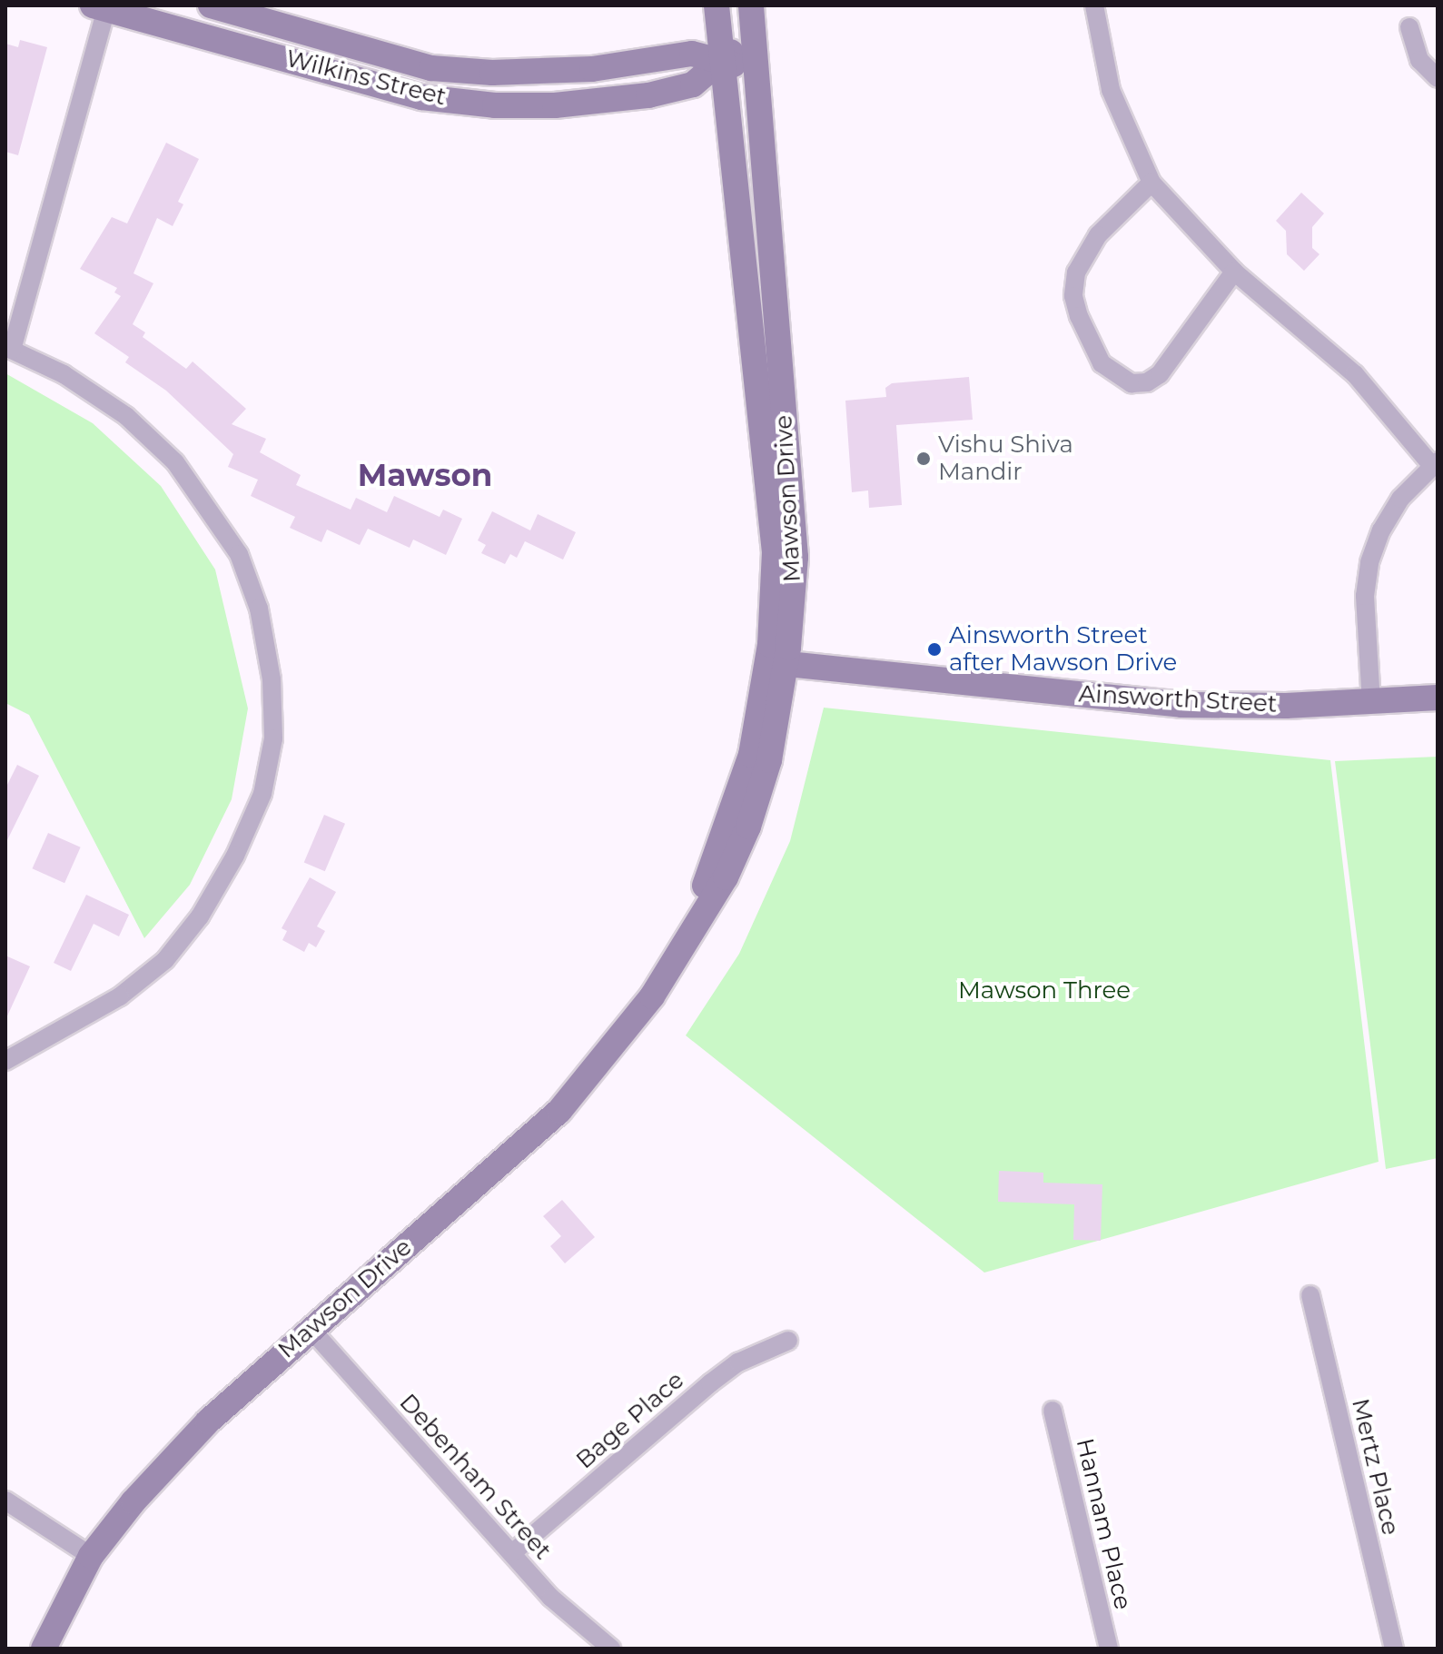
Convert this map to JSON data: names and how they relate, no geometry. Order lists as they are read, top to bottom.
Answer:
{
  "streets": {
    "main road": ["Wilkins Street", "Mawson Drive", "Ainsworth Street"],
    "street": [
      "Bage Place",
      "Mertz Place",
      "Debenham Street",
      "Hannam Place"
    ]
  },
  "crossings": [
    ["Wilkins Street", "Mawson Drive"],
    ["Mawson Drive", "Ainsworth Street"],
    ["Mawson Drive", "Debenham Street"],
    ["Bage Place", "Debenham Street"]
  ],
  "districts": ["Mawson"],
  "parks": ["Mawson Three"],
  "places": ["Vishu Shiva Mandir", "Ainsworth Street after Mawson Drive"]
}
